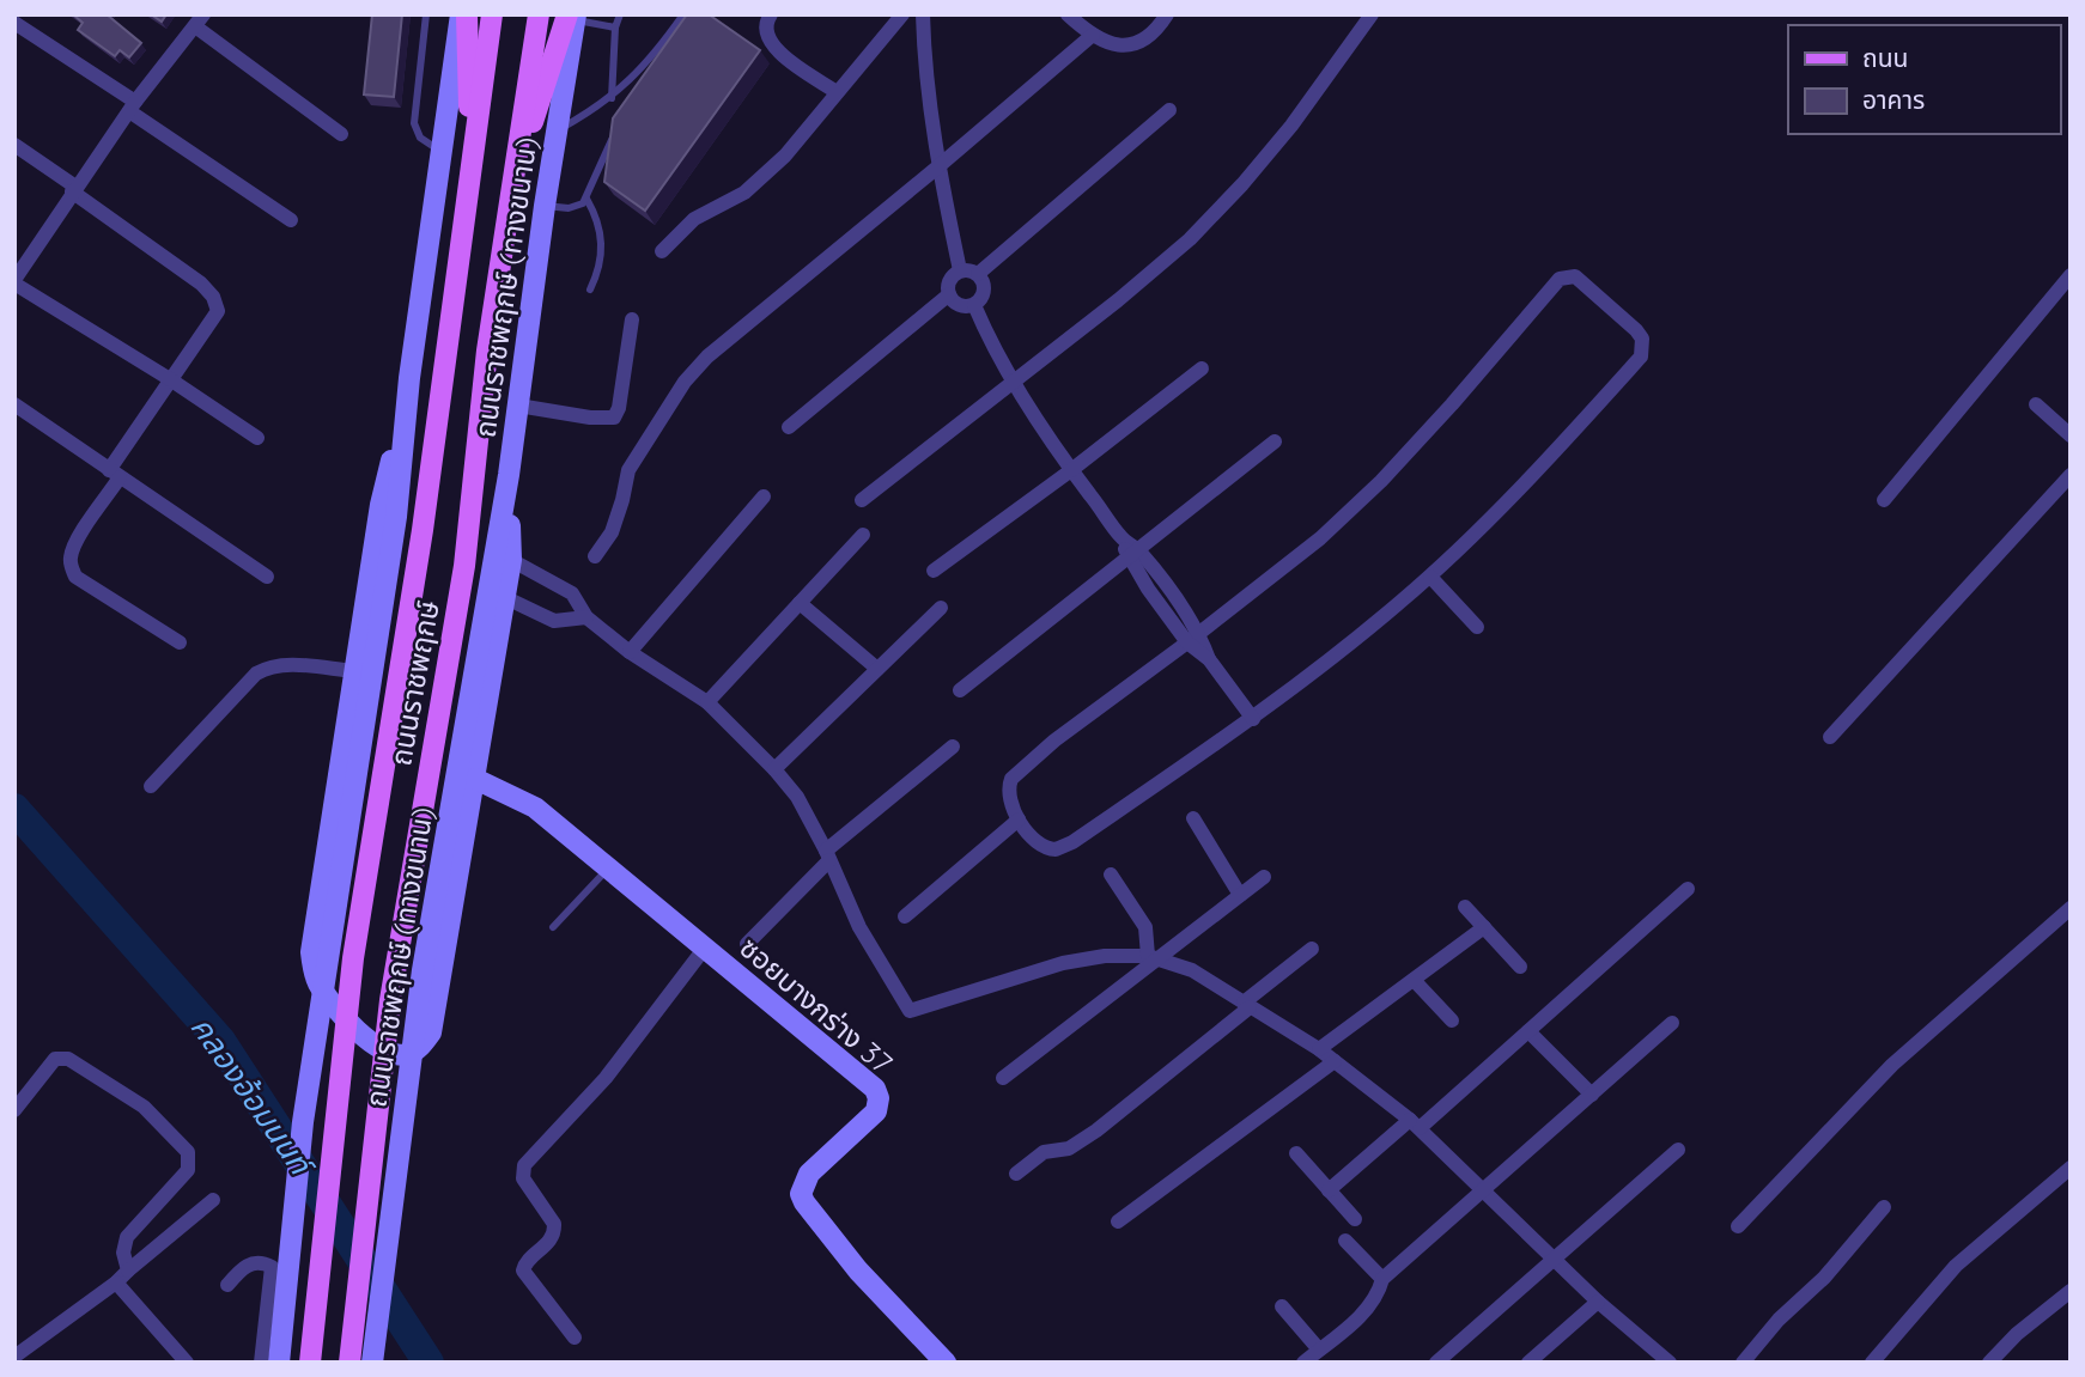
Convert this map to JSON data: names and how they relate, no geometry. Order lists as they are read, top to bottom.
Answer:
{
  "streets": {
    "main road": ["ถนนราชพฤกษ์ (ทางขนาน)", "ถนนราชพฤกษ์", "ซอยบางกร่าง 37"]
  },
  "water": ["คลองอ้อมนนท์"],
  "legend": ["ถนน", "อาคาร"]
}
